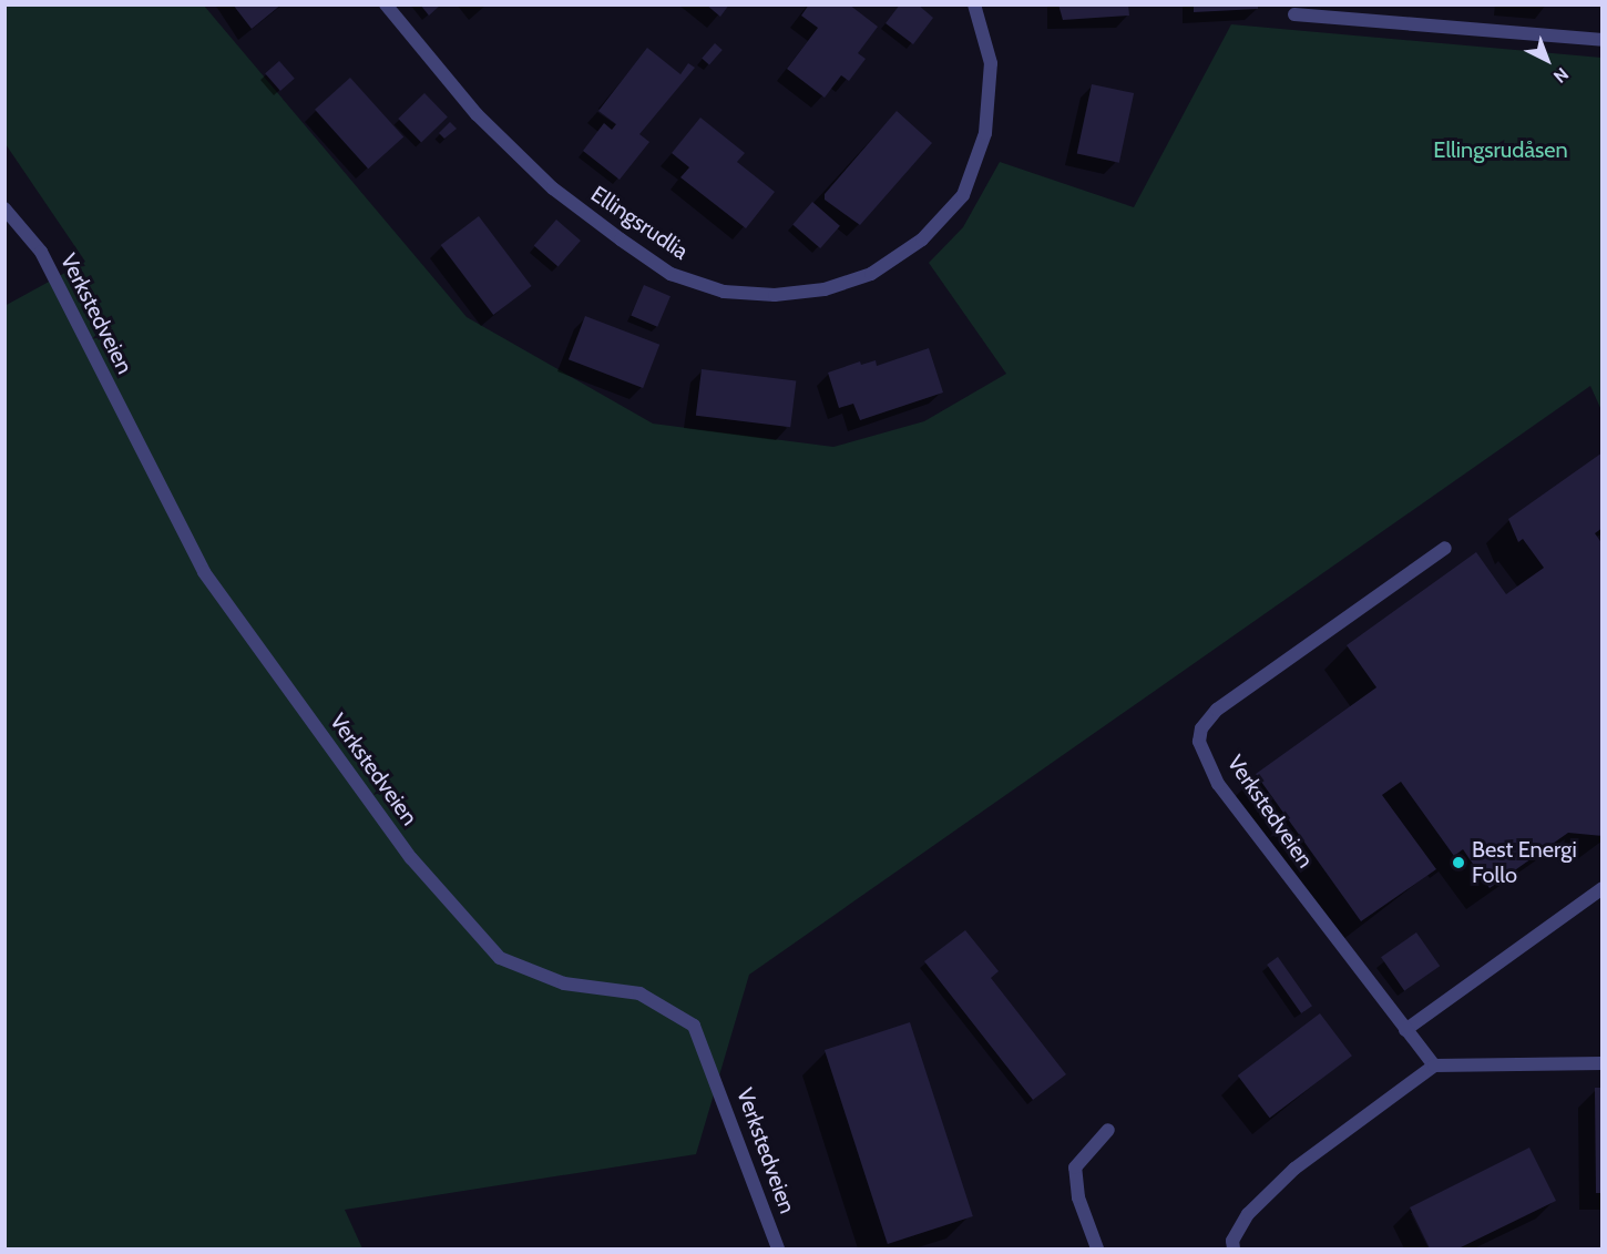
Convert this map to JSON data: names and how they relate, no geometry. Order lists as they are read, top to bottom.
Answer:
{
  "streets": {
    "street": ["Ellingsrudlia", "Verkstedveien"]
  },
  "parks": ["Ellingsrudåsen"],
  "places": ["Best Energi Follo"],
  "north": "bottom right"
}
